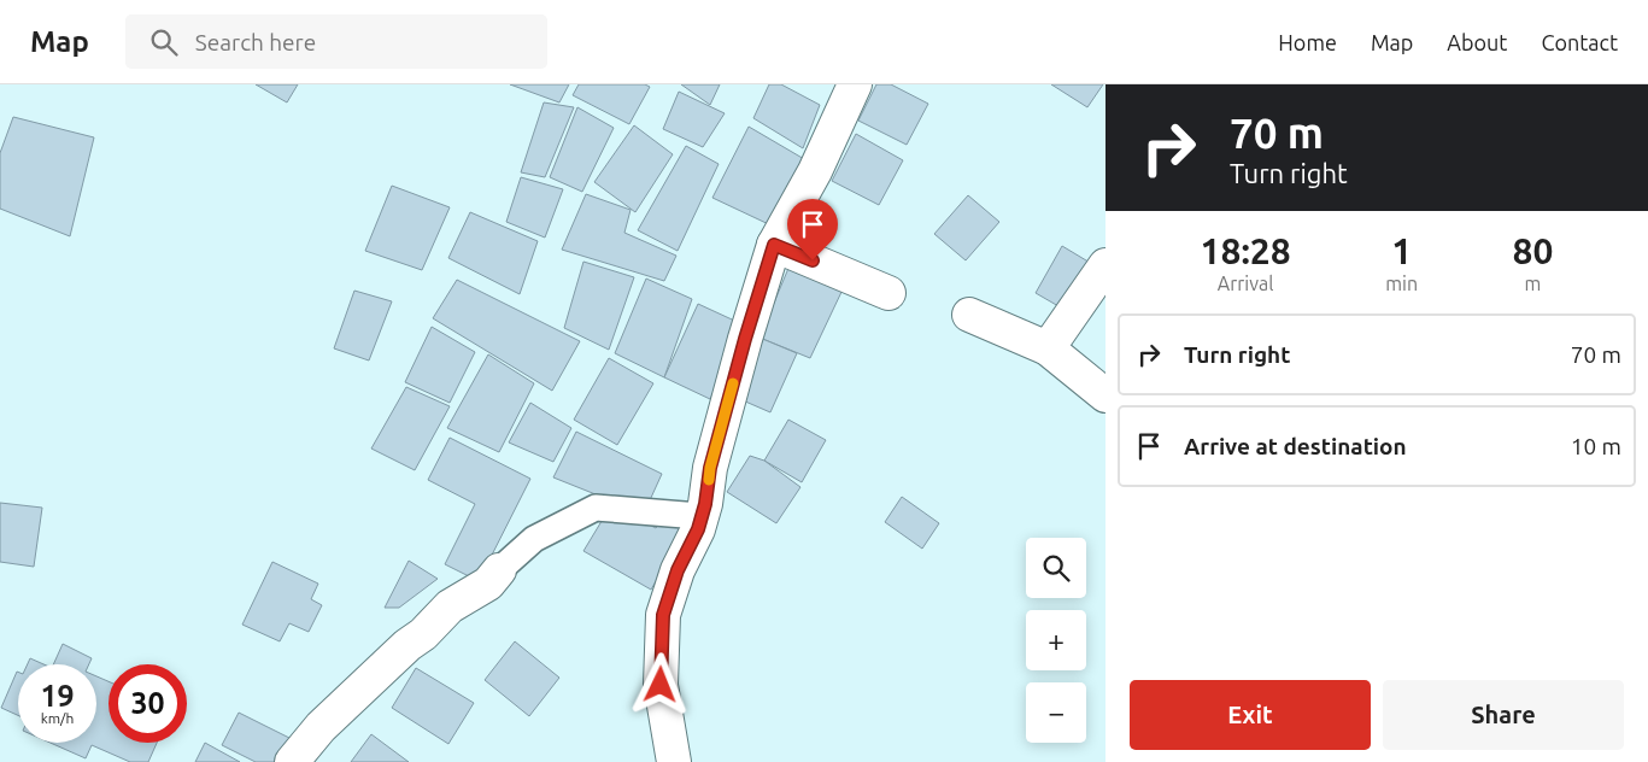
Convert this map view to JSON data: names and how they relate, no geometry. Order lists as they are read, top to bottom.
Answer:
{
  "page": {
    "header": "Map",
    "search": "Search here",
    "nav": [
      "Home",
      "Map",
      "About",
      "Contact"
    ],
    "turn": ["70 m", "Turn right"],
    "eta": [
      "18:28",
      "Arrival",
      "1",
      "min",
      "80",
      "m"
    ],
    "list": [
      {
        "name": "Turn right",
        "value": "70 m"
      },
      {
        "name": "Arrive at destination",
        "value": "10 m"
      }
    ],
    "map_buttons": ["+", "−"],
    "speed": "19 km/h",
    "limit": "30",
    "buttons": ["Exit", "Share"]
  }
}
